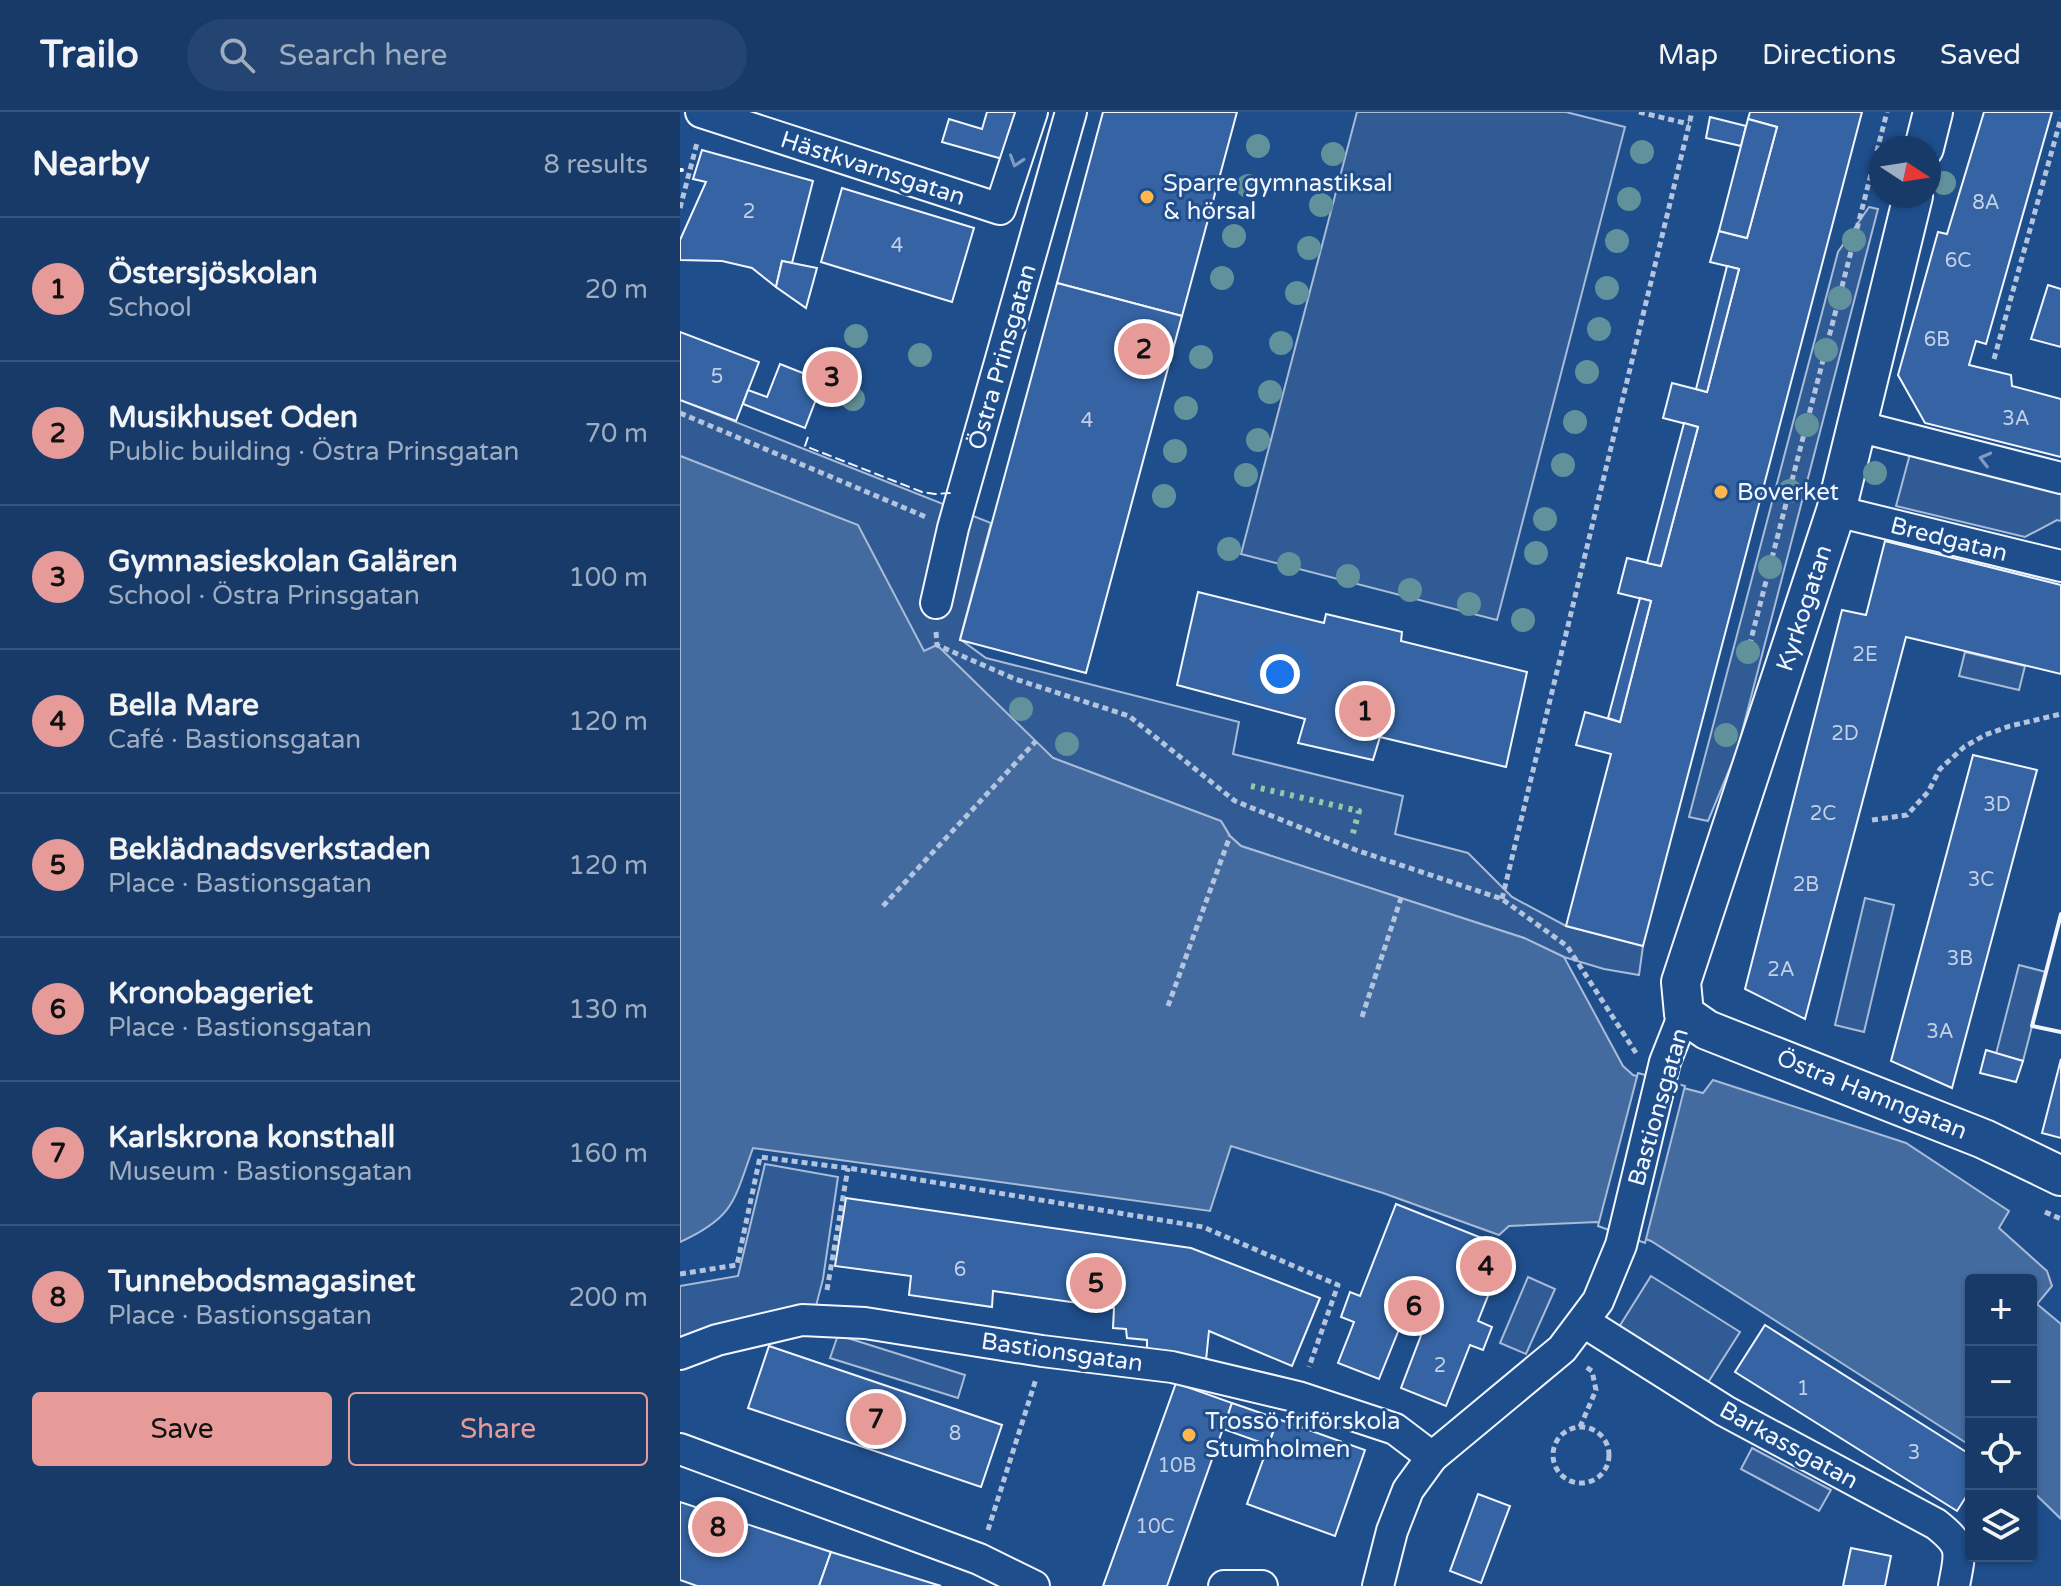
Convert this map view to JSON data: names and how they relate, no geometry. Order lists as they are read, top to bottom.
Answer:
{
  "streets": {
    "street": [
      "Hästkvarnsgatan",
      "Östra Prinsgatan",
      "Bredgatan",
      "Kyrkogatan",
      "Östra Hamngatan",
      "Bastionsgatan",
      "Barkassgatan"
    ]
  },
  "crossings": [
    ["Bredgatan", "Kyrkogatan"],
    ["Kyrkogatan", "Östra Hamngatan"],
    ["Kyrkogatan", "Bastionsgatan"],
    ["Östra Hamngatan", "Bastionsgatan"],
    ["Bastionsgatan", "Barkassgatan"]
  ],
  "places": ["Sparre gymnastiksal & hörsal", "Boverket", "Trossö friförskola Stumholmen"],
  "house_numbers": [
    "8A",
    "2",
    "4",
    "6C",
    "6B",
    "5",
    "3A",
    "4",
    "2E",
    "2D",
    "3D",
    "2C",
    "3C",
    "2B",
    "3B",
    "2A",
    "3A",
    "6",
    "2",
    "1",
    "8",
    "3",
    "10B",
    "10C"
  ],
  "north": "right",
  "page": {
    "header": "Trailo",
    "search": "Search here",
    "nav": ["Map", "Directions", "Saved"],
    "heading": ["Nearby", "8 results"],
    "list": [
      {
        "mark": "1",
        "name": "Östersjöskolan",
        "note": "School",
        "value": "20 m"
      },
      {
        "mark": "2",
        "name": "Musikhuset Oden",
        "note": "Public building · Östra Prinsgatan",
        "value": "70 m"
      },
      {
        "mark": "3",
        "name": "Gymnasieskolan Galären",
        "note": "School · Östra Prinsgatan",
        "value": "100 m"
      },
      {
        "mark": "4",
        "name": "Bella Mare",
        "note": "Café · Bastionsgatan",
        "value": "120 m"
      },
      {
        "mark": "5",
        "name": "Beklädnadsverkstaden",
        "note": "Place · Bastionsgatan",
        "value": "120 m"
      },
      {
        "mark": "6",
        "name": "Kronobageriet",
        "note": "Place · Bastionsgatan",
        "value": "130 m"
      },
      {
        "mark": "7",
        "name": "Karlskrona konsthall",
        "note": "Museum · Bastionsgatan",
        "value": "160 m"
      },
      {
        "mark": "8",
        "name": "Tunnebodsmagasinet",
        "note": "Place · Bastionsgatan",
        "value": "200 m"
      }
    ],
    "pins": [
      "2",
      "3",
      "1",
      "4",
      "5",
      "6",
      "7",
      "8"
    ],
    "map_buttons": ["+", "−"],
    "buttons": ["Save", "Share"]
  }
}
